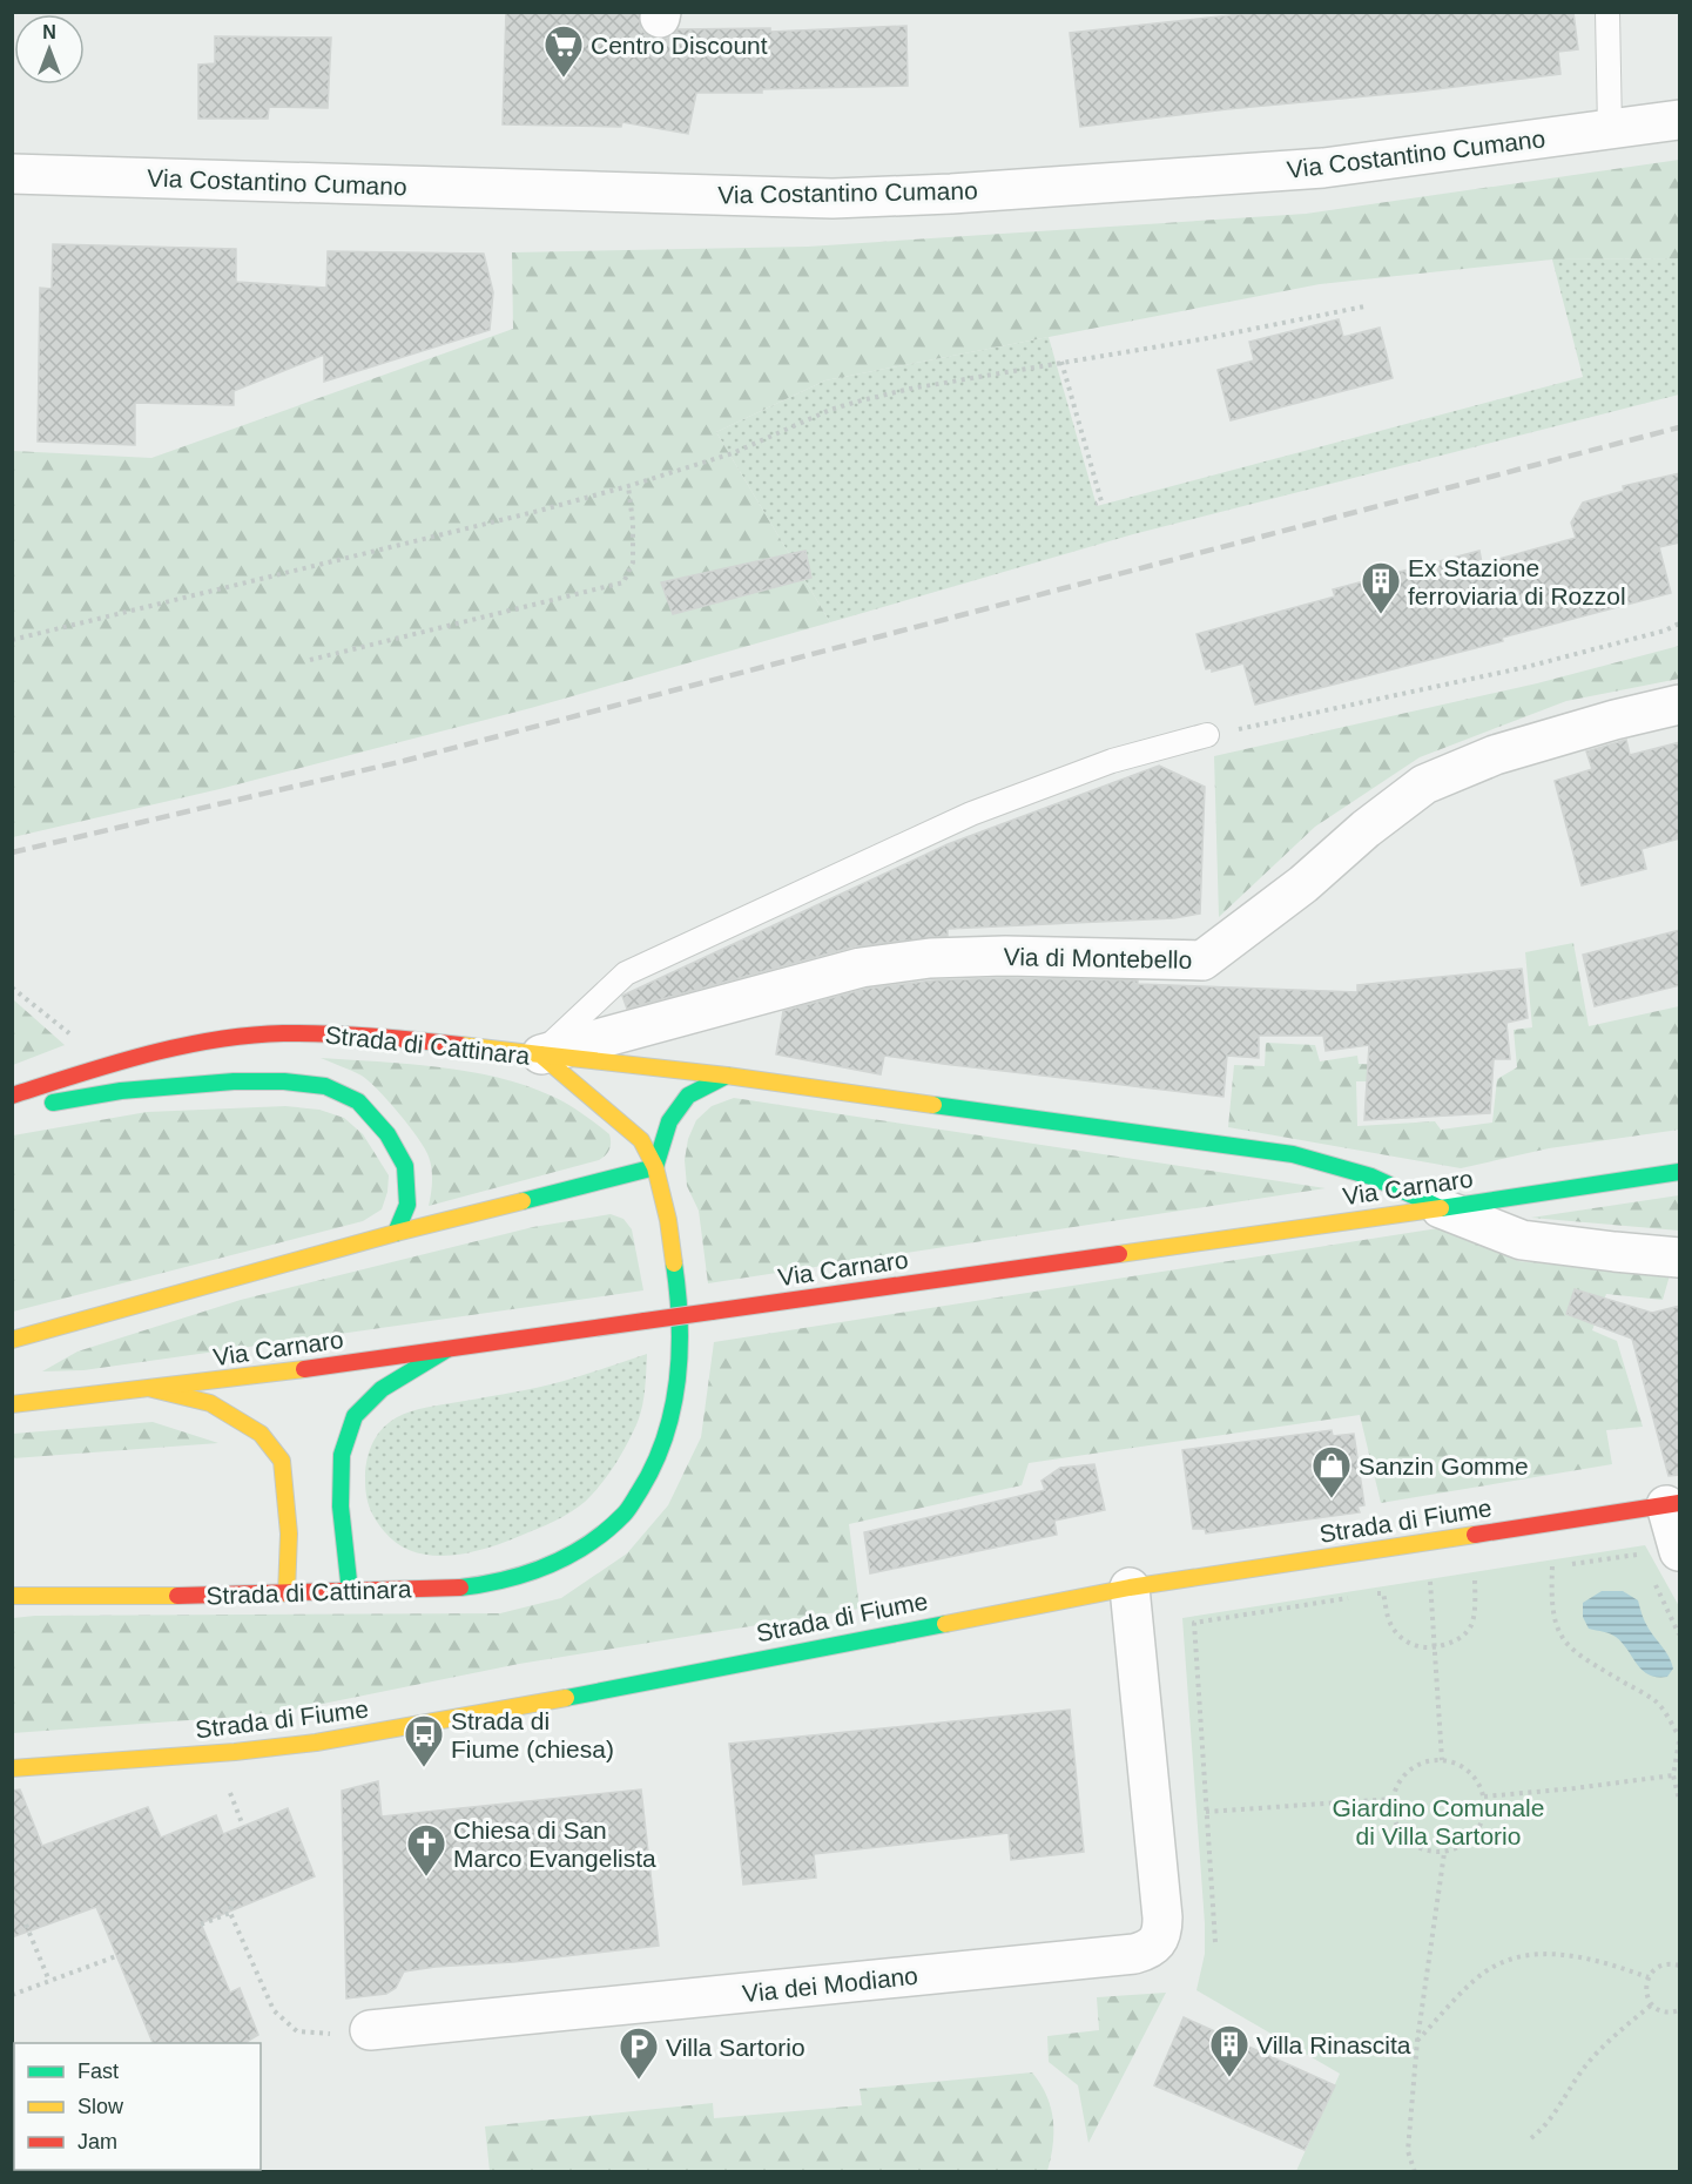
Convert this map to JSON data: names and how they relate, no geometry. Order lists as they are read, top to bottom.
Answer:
{
  "streets": {
    "street": [
      "Via Costantino Cumano",
      "Via di Montebello",
      "Strada di Cattinara",
      "Via Carnaro",
      "Strada di Fiume",
      "Via dei Modiano"
    ]
  },
  "crossings": [
    ["Via di Montebello", "Strada di Cattinara"],
    ["Strada di Fiume", "Via dei Modiano"]
  ],
  "parks": ["Giardino Comunale di Villa Sartorio"],
  "places": {
    "supermarket": ["Centro Discount"],
    "building": ["Ex Stazione ferroviaria di Rozzol", "Villa Rinascita"],
    "shop": ["Sanzin Gomme"],
    "bus stop": ["Strada di Fiume (chiesa)"],
    "church": ["Chiesa di San Marco Evangelista"],
    "parking": ["Villa Sartorio"]
  },
  "legend": ["Fast", "Slow", "Jam"],
  "north": "top"
}
